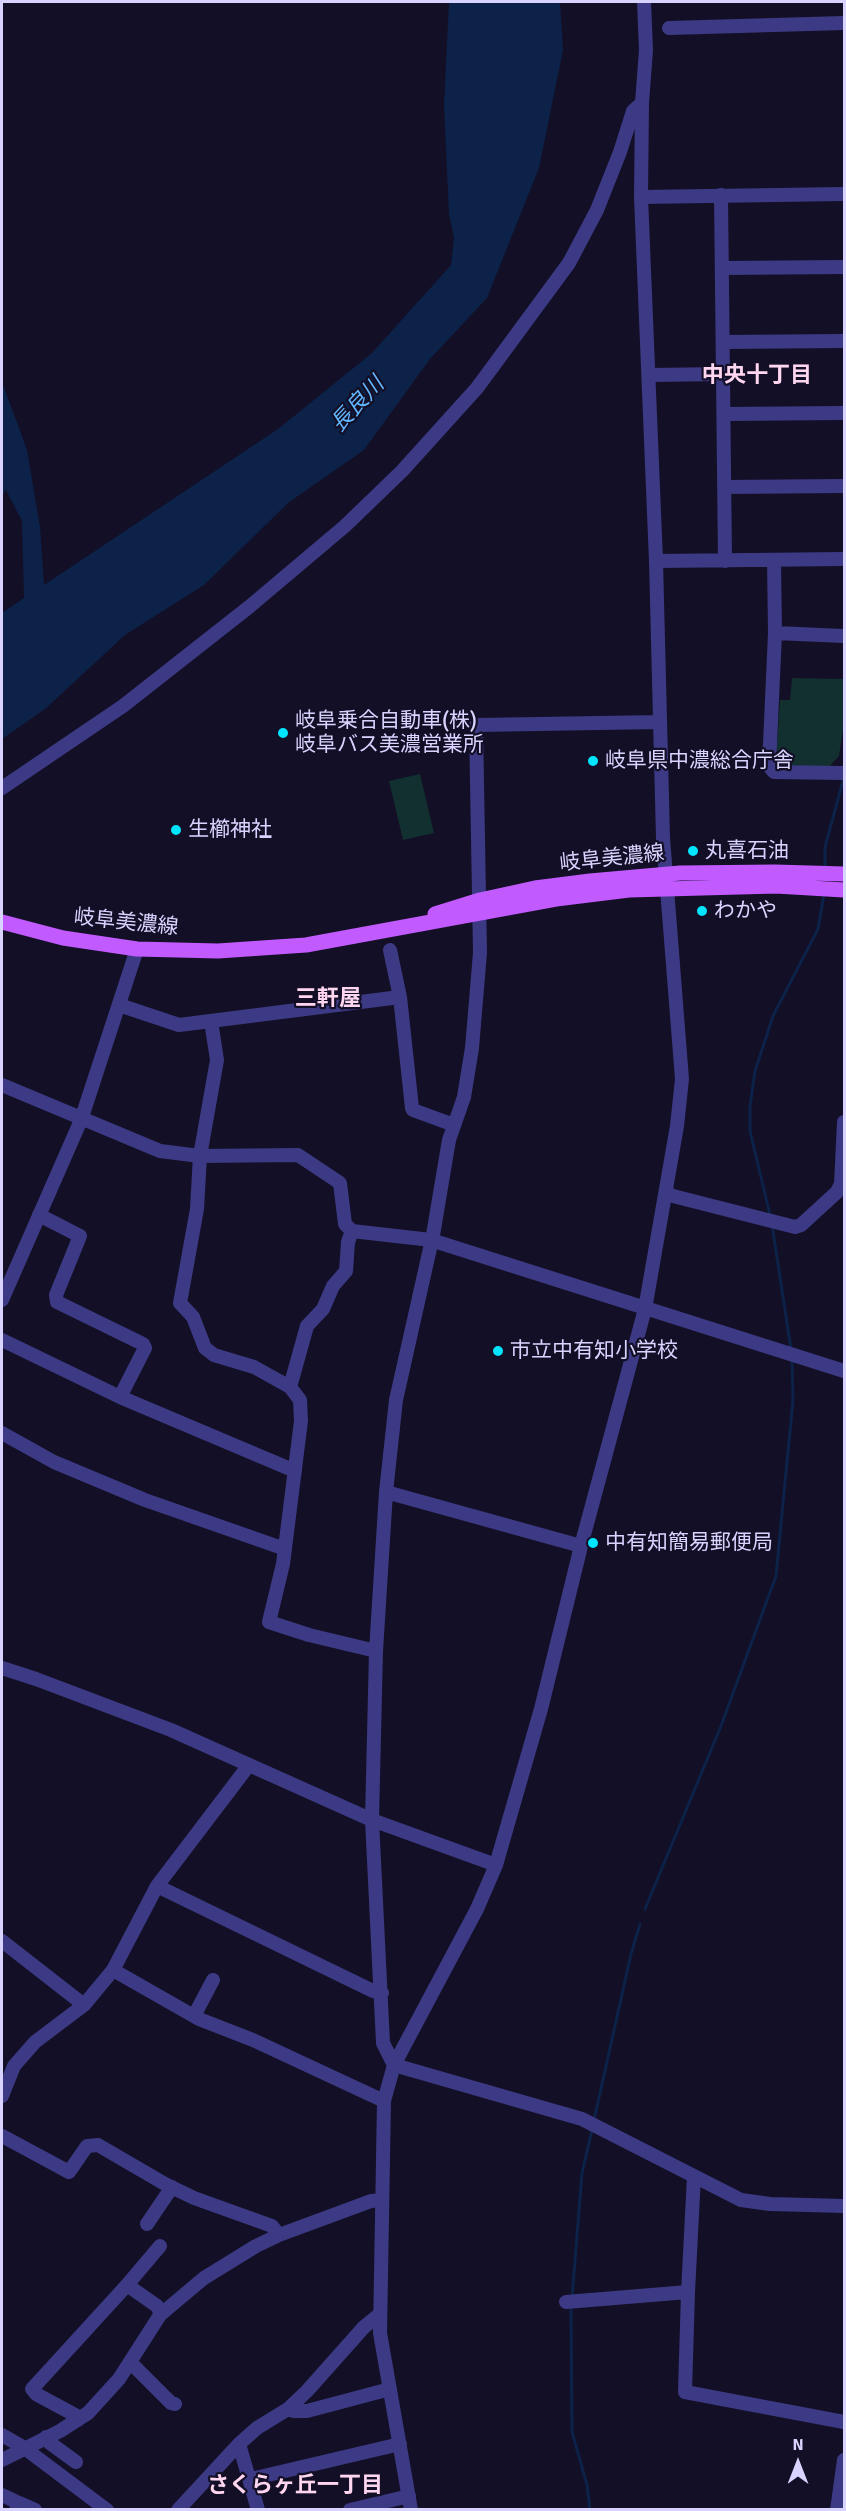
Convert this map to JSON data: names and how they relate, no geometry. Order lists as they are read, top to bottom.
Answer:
{
  "streets": {
    "main road": ["岐阜美濃線"]
  },
  "districts": ["中央十丁目", "三軒屋", "さくらヶ丘一丁目"],
  "water": ["長良川"],
  "places": [
    "岐阜乗合自動車(株) 岐阜バス美濃営業所",
    "岐阜県中濃総合庁舎",
    "生櫛神社",
    "丸喜石油",
    "わかや",
    "市立中有知小学校",
    "中有知簡易郵便局"
  ],
  "north": "top"
}
